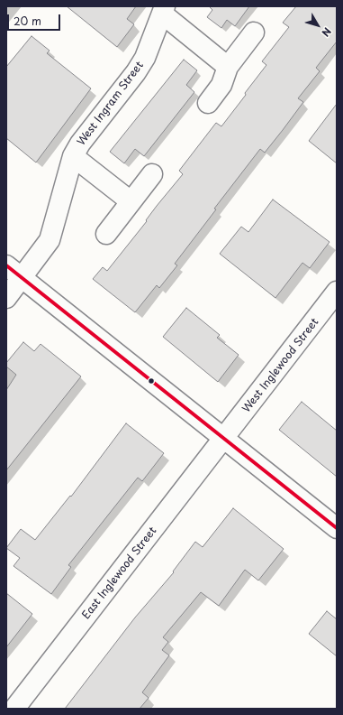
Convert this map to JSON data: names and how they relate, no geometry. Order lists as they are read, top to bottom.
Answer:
{
  "streets": {
    "street": ["West Ingram Street", "West Inglewood Street", "East Inglewood Street"]
  },
  "crossings": [
    ["West Inglewood Street", "East Inglewood Street"]
  ],
  "scale_bar": "20 m",
  "north": "bottom right"
}
